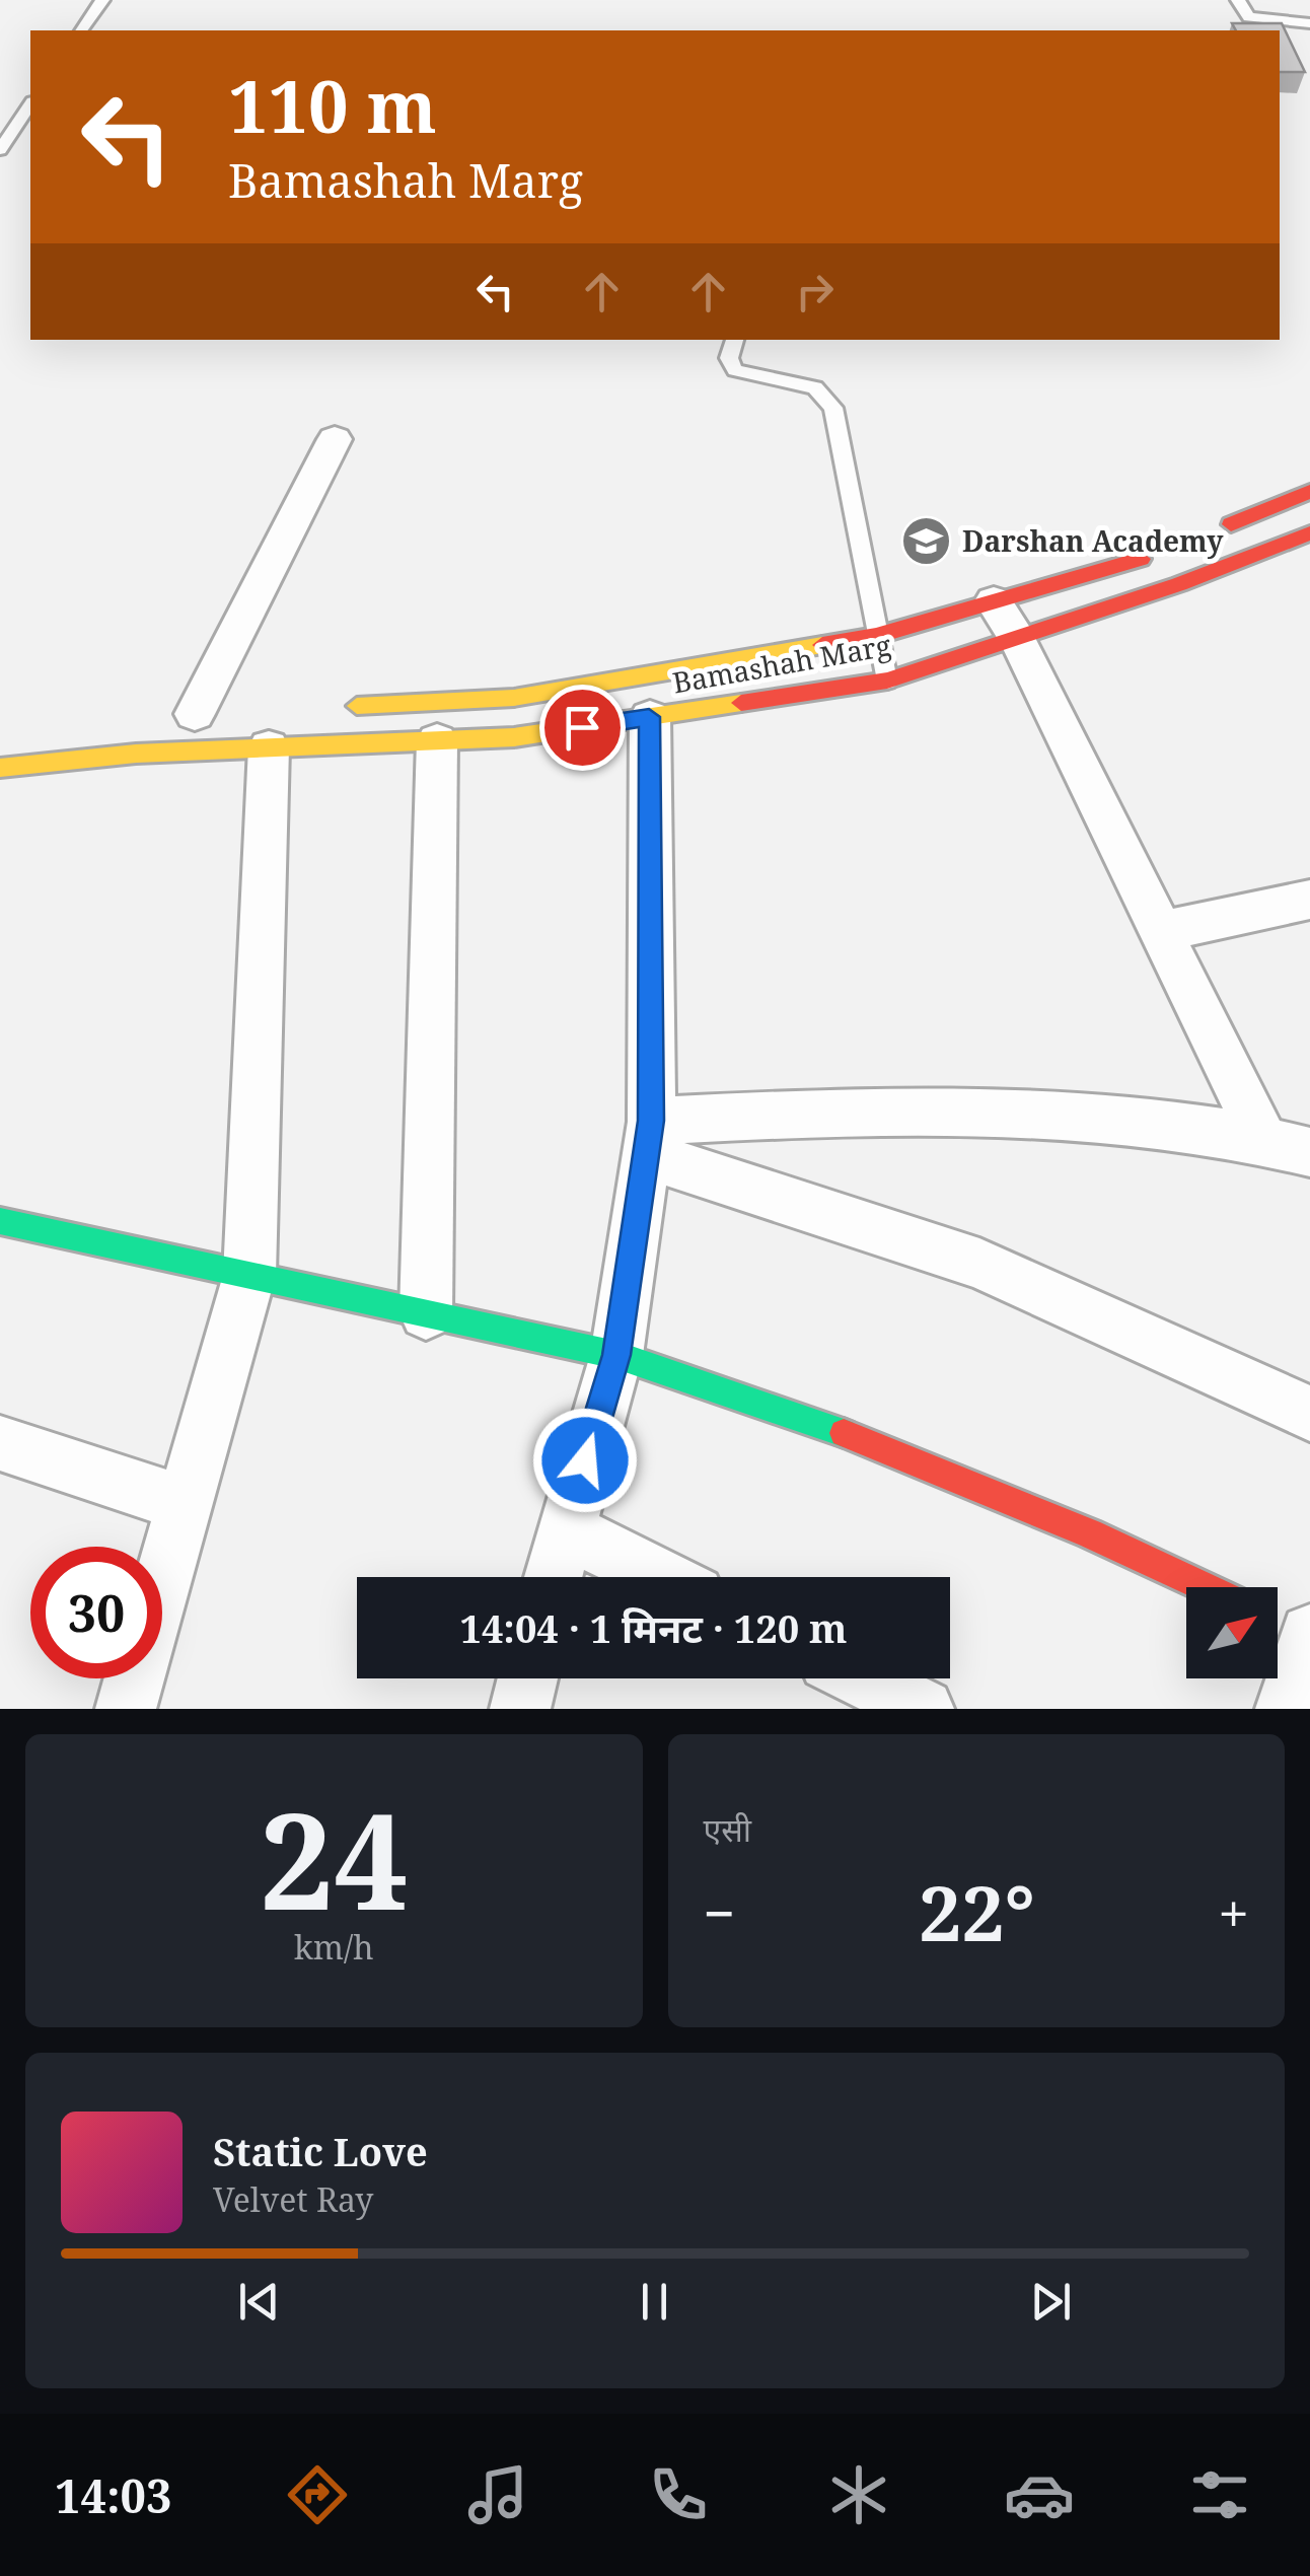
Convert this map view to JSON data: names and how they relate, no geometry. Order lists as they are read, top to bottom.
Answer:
{
  "streets": {
    "street": ["Bamashah Marg"]
  },
  "places": {
    "school or university": ["Darshan Academy"]
  },
  "north": "top right",
  "page": {
    "turn": ["110 m", "Bamashah Marg"],
    "limit": "30",
    "trip": "14:04 · 1 मिनट · 120 m",
    "tile": [
      ["24", "km/h"],
      "एसी"
    ],
    "heat": ["−", "22°", "+"],
    "song": ["Static Love", "Velvet Ray"],
    "tabs": "14:03"
  }
}
